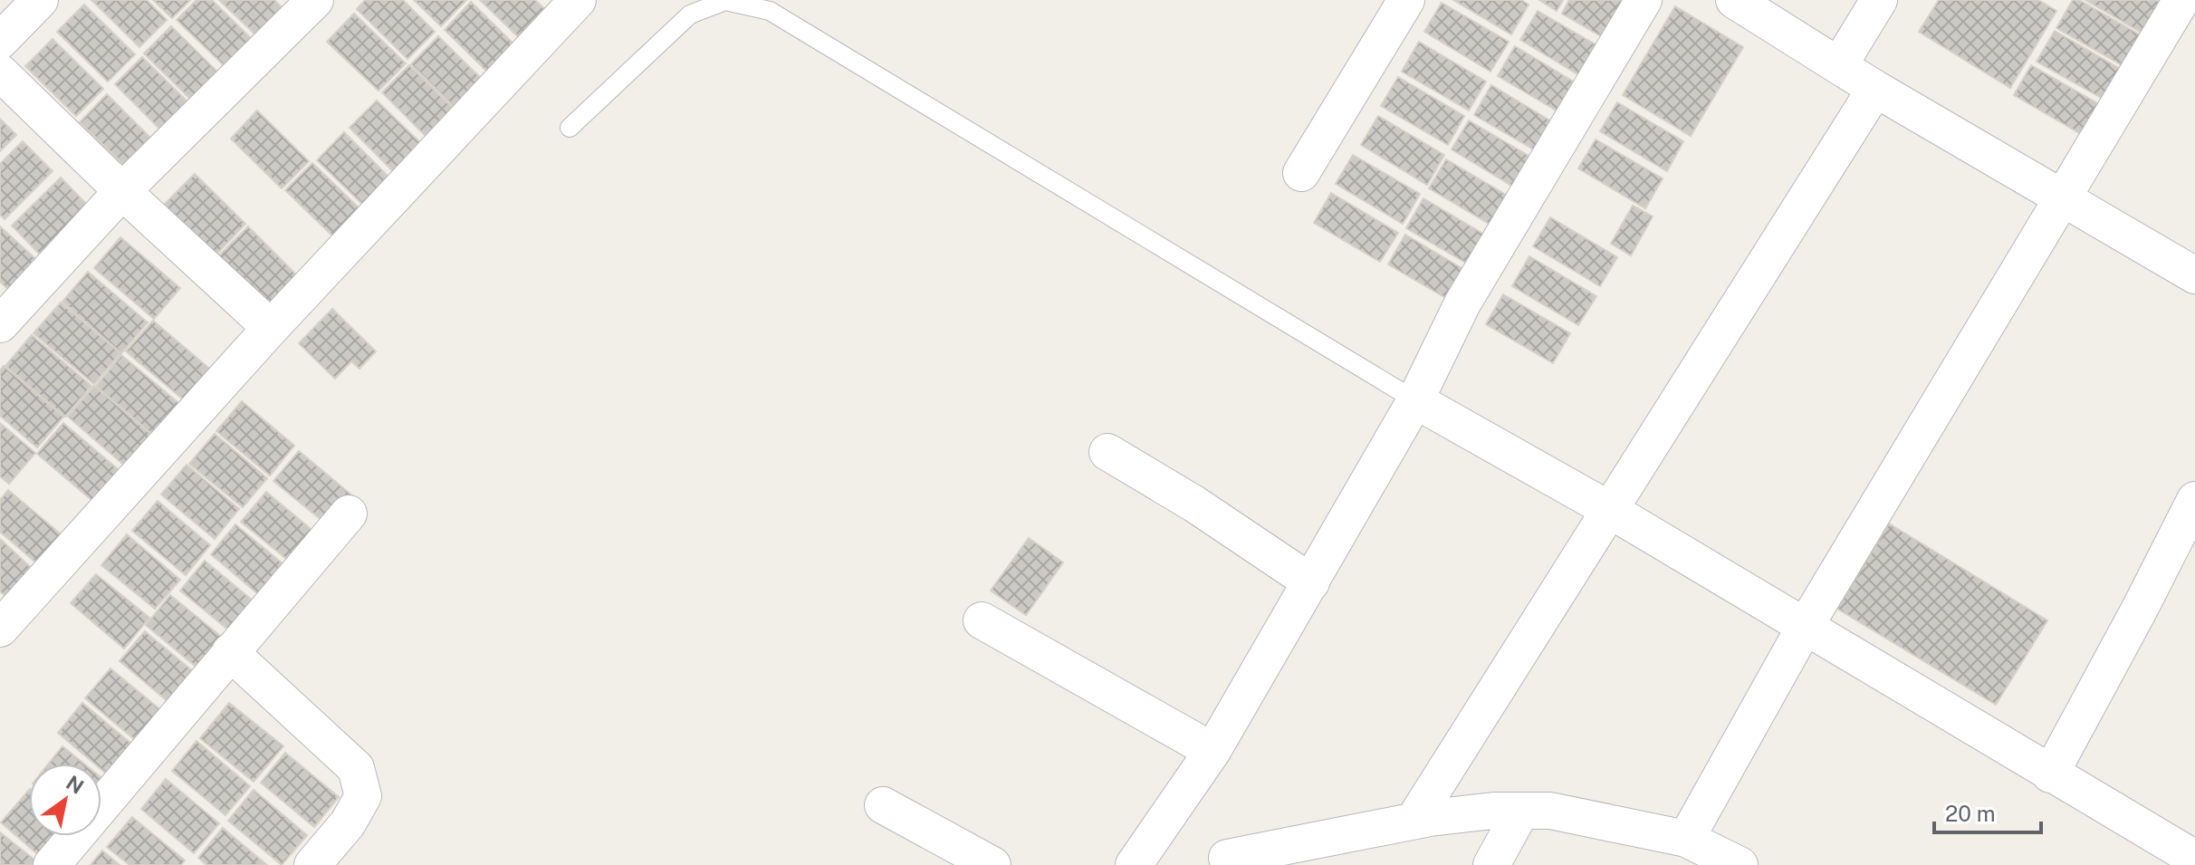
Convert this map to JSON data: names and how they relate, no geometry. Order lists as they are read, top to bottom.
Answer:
{
  "scale_bar": "20 m",
  "north": "top right"
}
